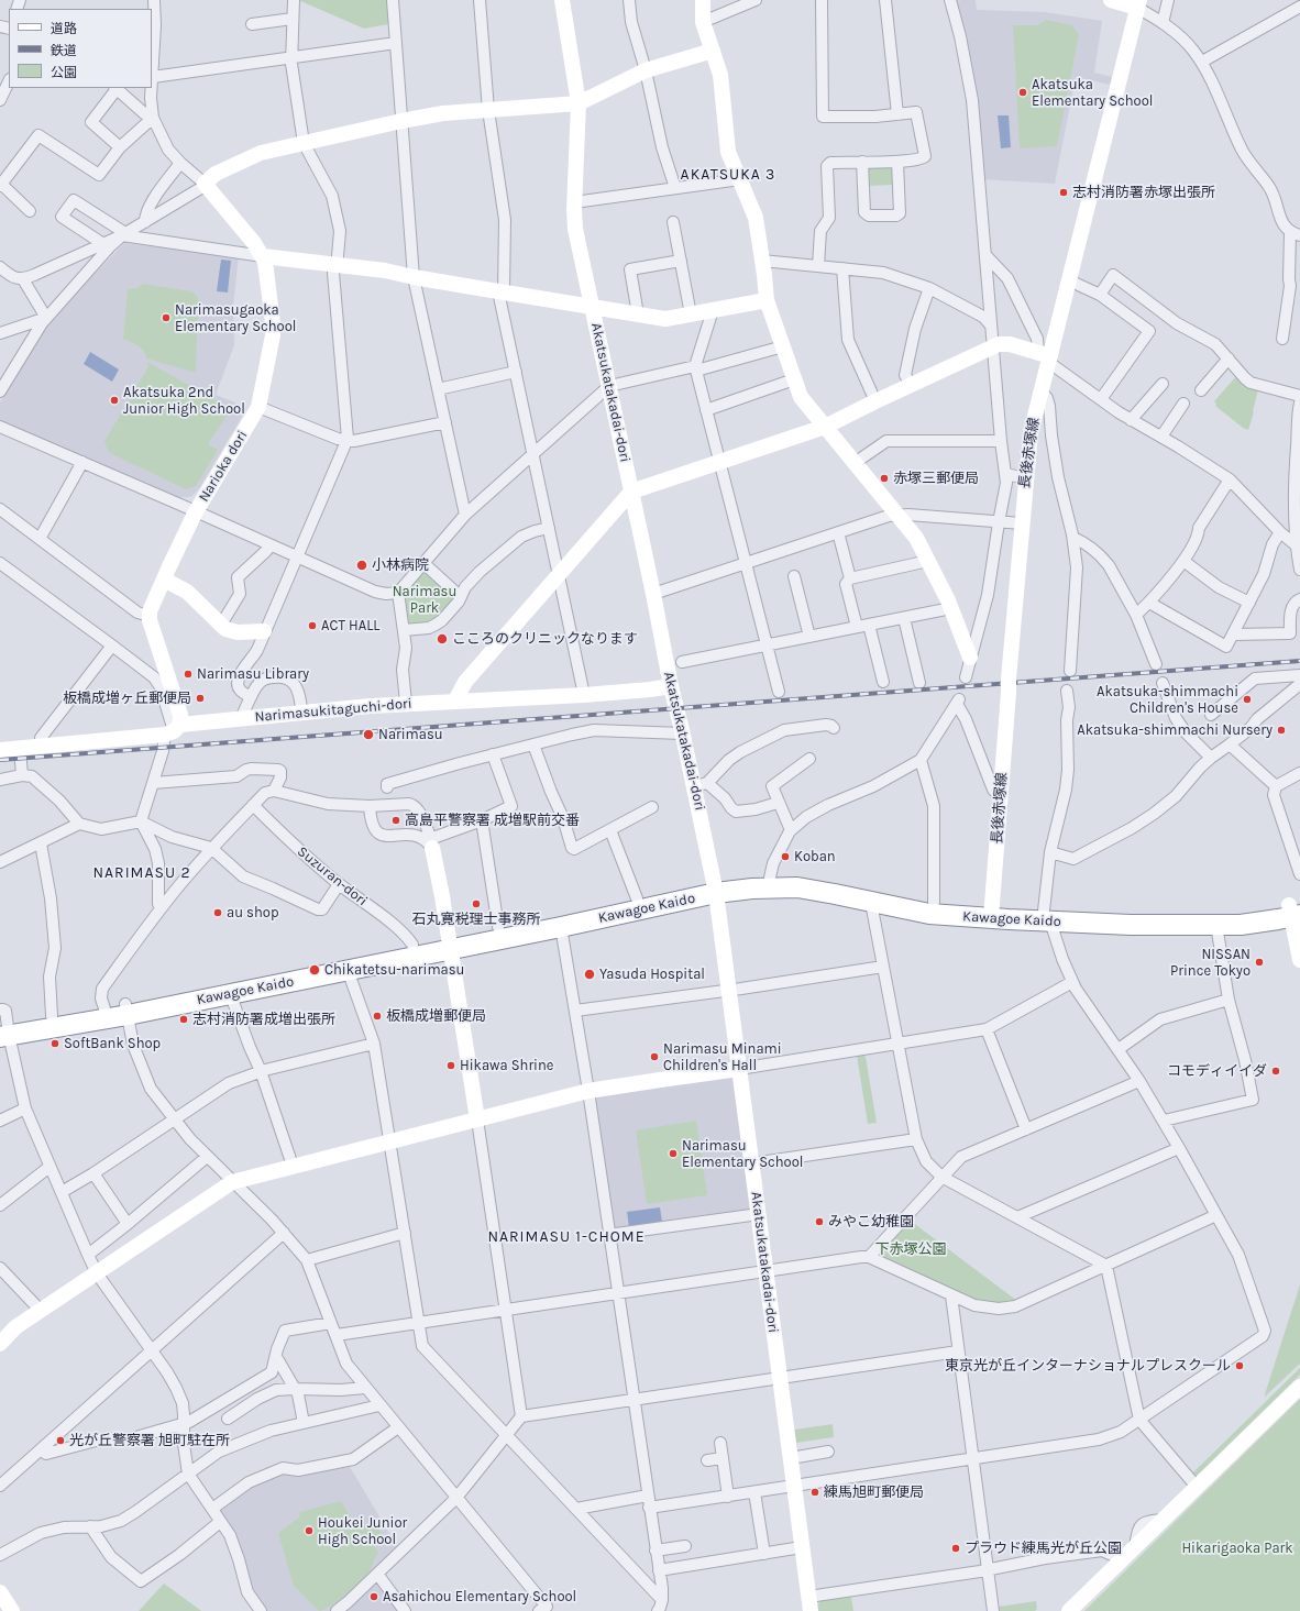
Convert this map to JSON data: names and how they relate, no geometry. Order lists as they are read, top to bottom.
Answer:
{
  "streets": {
    "highway": ["Kawagoe Kaido"],
    "street": [
      "Akatsukatakadai-dori",
      "長後赤塚線",
      "Narioka dori",
      "Narimasukitaguchi-dori",
      "Suzuran-dori"
    ]
  },
  "crossings": [
    ["Akatsukatakadai-dori", "Narimasukitaguchi-dori"],
    ["Akatsukatakadai-dori", "Kawagoe Kaido"],
    ["長後赤塚線", "Kawagoe Kaido"],
    ["Suzuran-dori", "Kawagoe Kaido"]
  ],
  "districts": ["AKATSUKA 3", "NARIMASU 2", "NARIMASU 1-CHOME"],
  "parks": ["Narimasu Park", "下赤塚公園", "Hikarigaoka Park"],
  "places": [
    "Akatsuka Elementary School",
    "志村消防署赤塚出張所",
    "Narimasugaoka Elementary School",
    "Akatsuka 2nd Junior High School",
    "赤塚三郵便局",
    "小林病院",
    "ACT HALL",
    "こころのクリニックなります",
    "Narimasu Library",
    "板橋成増ヶ丘郵便局",
    "Akatsuka-shimmachi Children's House",
    "Akatsuka-shimmachi Nursery",
    "Narimasu",
    "高島平警察署 成増駅前交番",
    "Koban",
    "石丸寛税理士事務所",
    "au shop",
    "NISSAN Prince Tokyo",
    "Chikatetsu-narimasu",
    "Yasuda Hospital",
    "板橋成増郵便局",
    "志村消防署成増出張所",
    "SoftBank Shop",
    "Narimasu Minami Children's Hall",
    "Hikawa Shrine",
    "コモディイイダ",
    "Narimasu Elementary School",
    "みやこ幼稚園",
    "東京光が丘インターナショナルプレスクール",
    "光が丘警察署 旭町駐在所",
    "練馬旭町郵便局",
    "Houkei Junior High School",
    "プラウド練馬光が丘公園",
    "Asahichou Elementary School"
  ],
  "legend": ["道路", "鉄道", "公園"]
}
